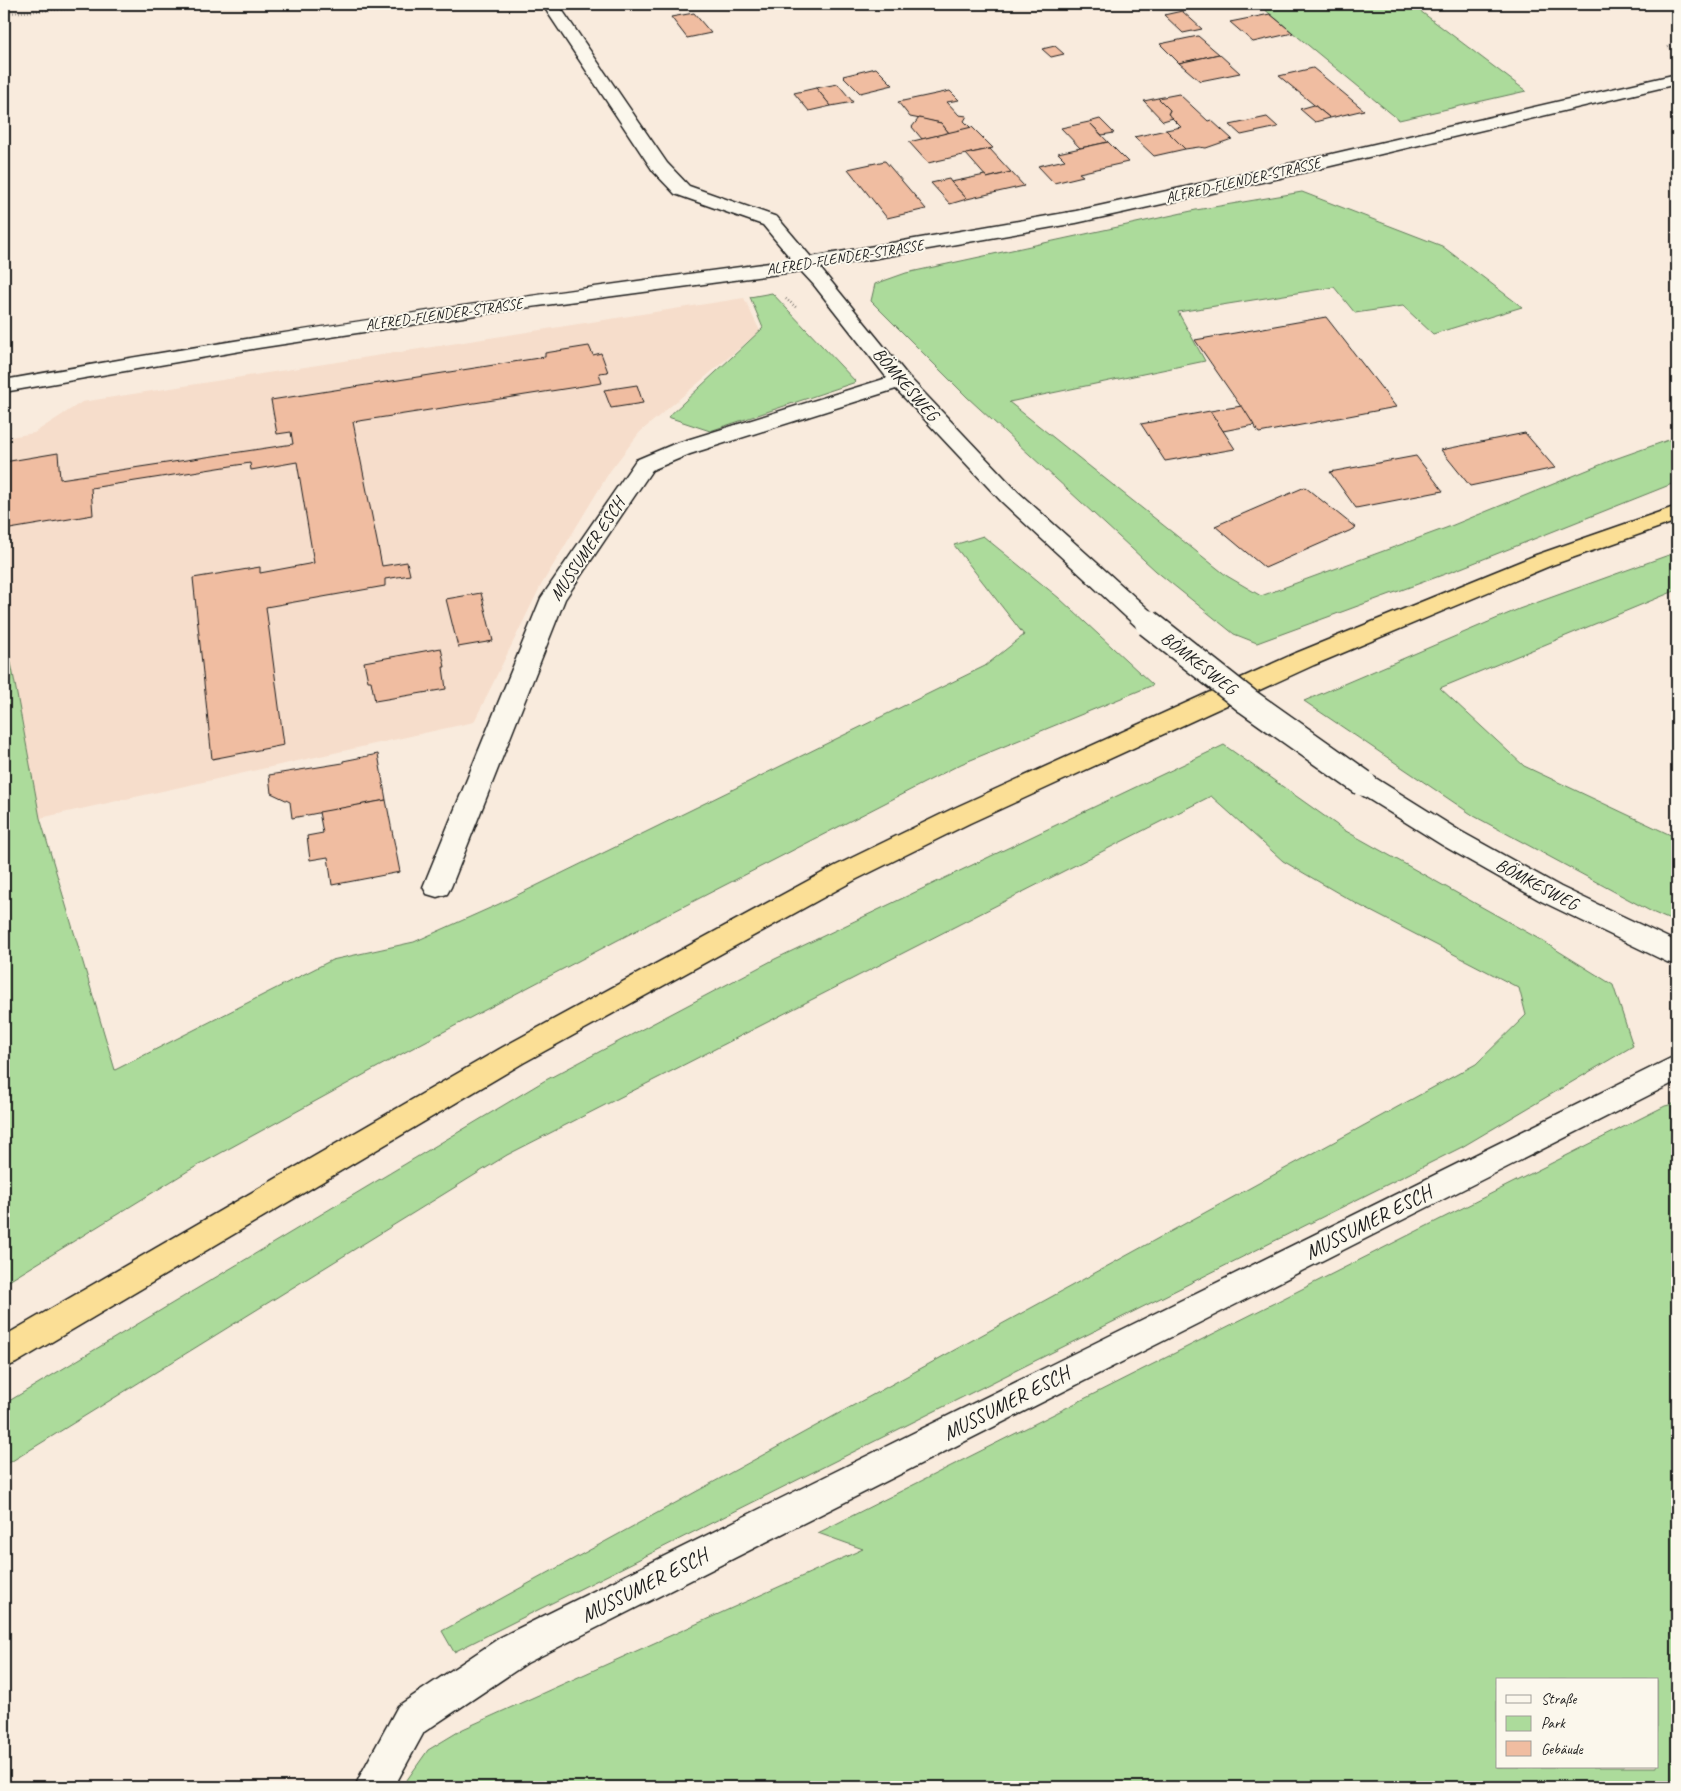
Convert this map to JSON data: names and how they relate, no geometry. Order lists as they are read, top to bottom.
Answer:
{
  "streets": {
    "street": ["ALFRED-FLENDER-STRASSE", "BÖMKESWEG", "MUSSUMER ESCH"]
  },
  "crossings": [
    ["ALFRED-FLENDER-STRASSE", "BÖMKESWEG"],
    ["BÖMKESWEG", "MUSSUMER ESCH"]
  ],
  "legend": ["Straße", "Park", "Gebäude"]
}
